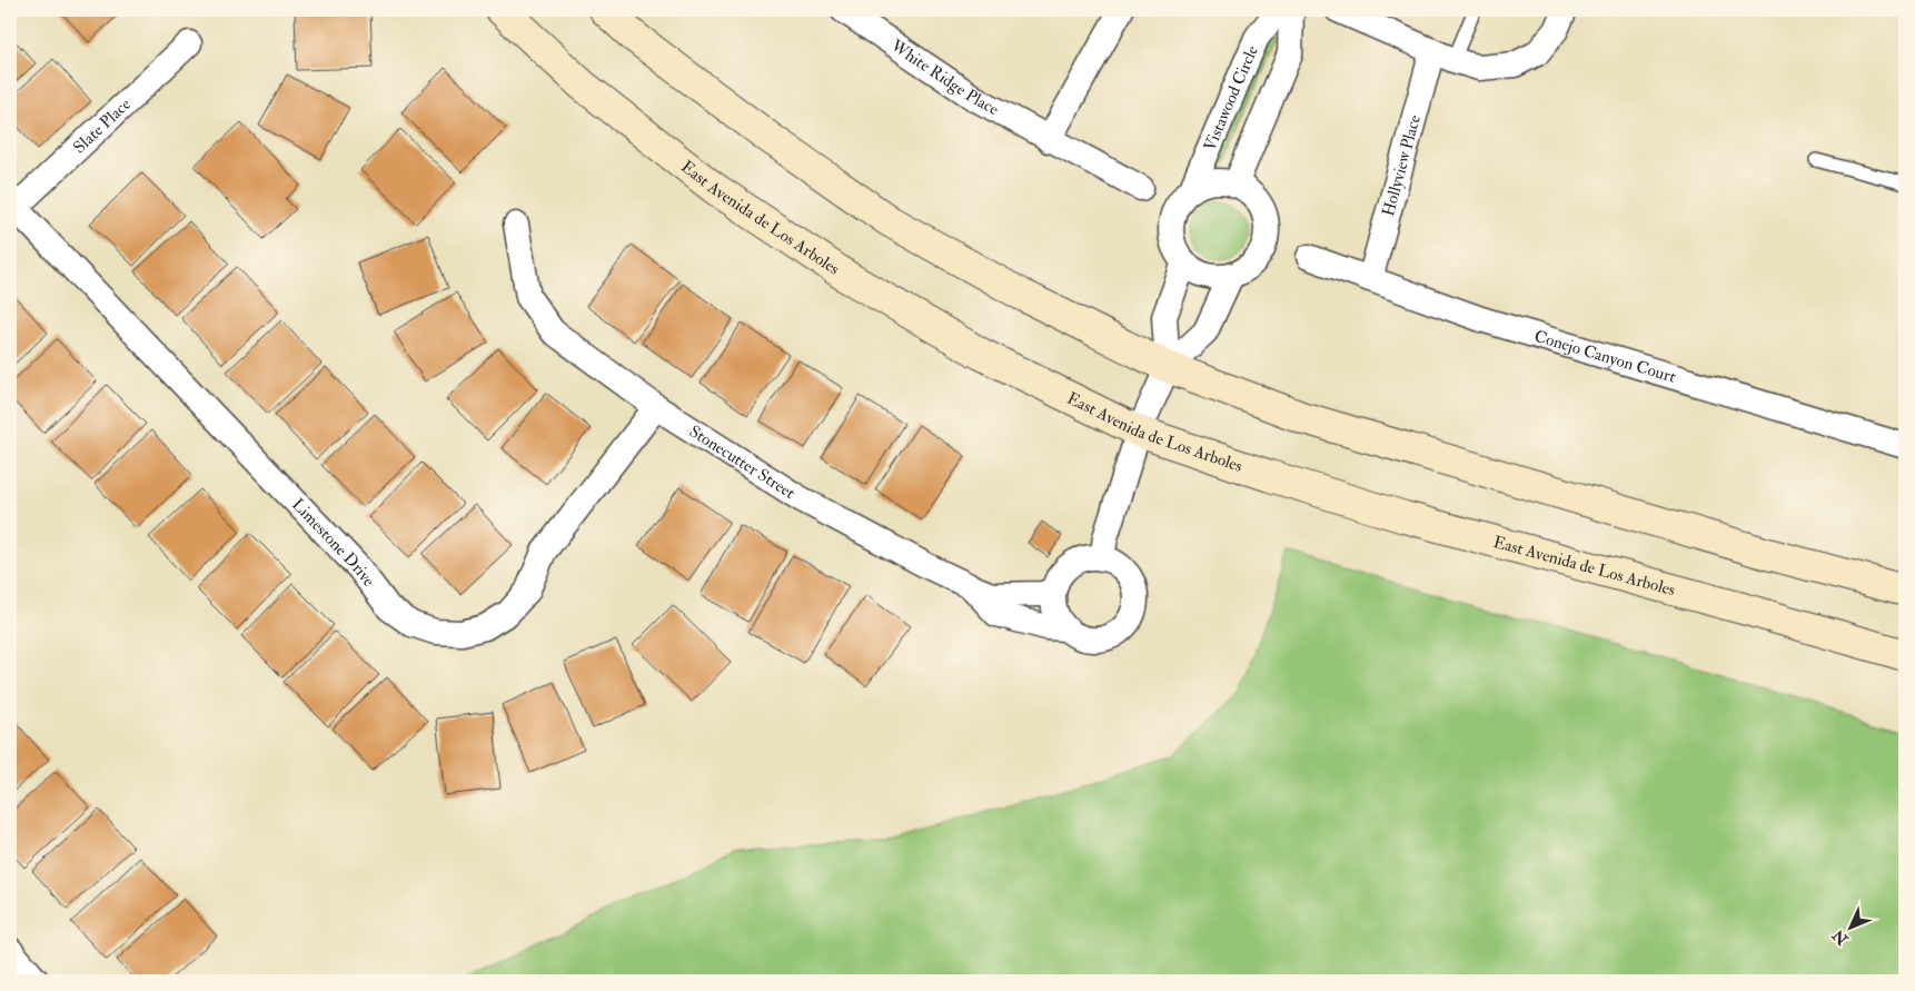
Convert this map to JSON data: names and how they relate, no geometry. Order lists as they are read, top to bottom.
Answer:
{
  "streets": {
    "main road": ["East Avenida de Los Arboles"],
    "street": [
      "White Ridge Place",
      "Vistawood Circle",
      "Slate Place",
      "Hollyview Place",
      "Conejo Canyon Court",
      "Stonecutter Street",
      "Limestone Drive"
    ]
  },
  "crossings": [
    ["Slate Place", "Limestone Drive"],
    ["Hollyview Place", "Conejo Canyon Court"],
    ["Stonecutter Street", "Limestone Drive"]
  ],
  "north": "bottom left"
}
